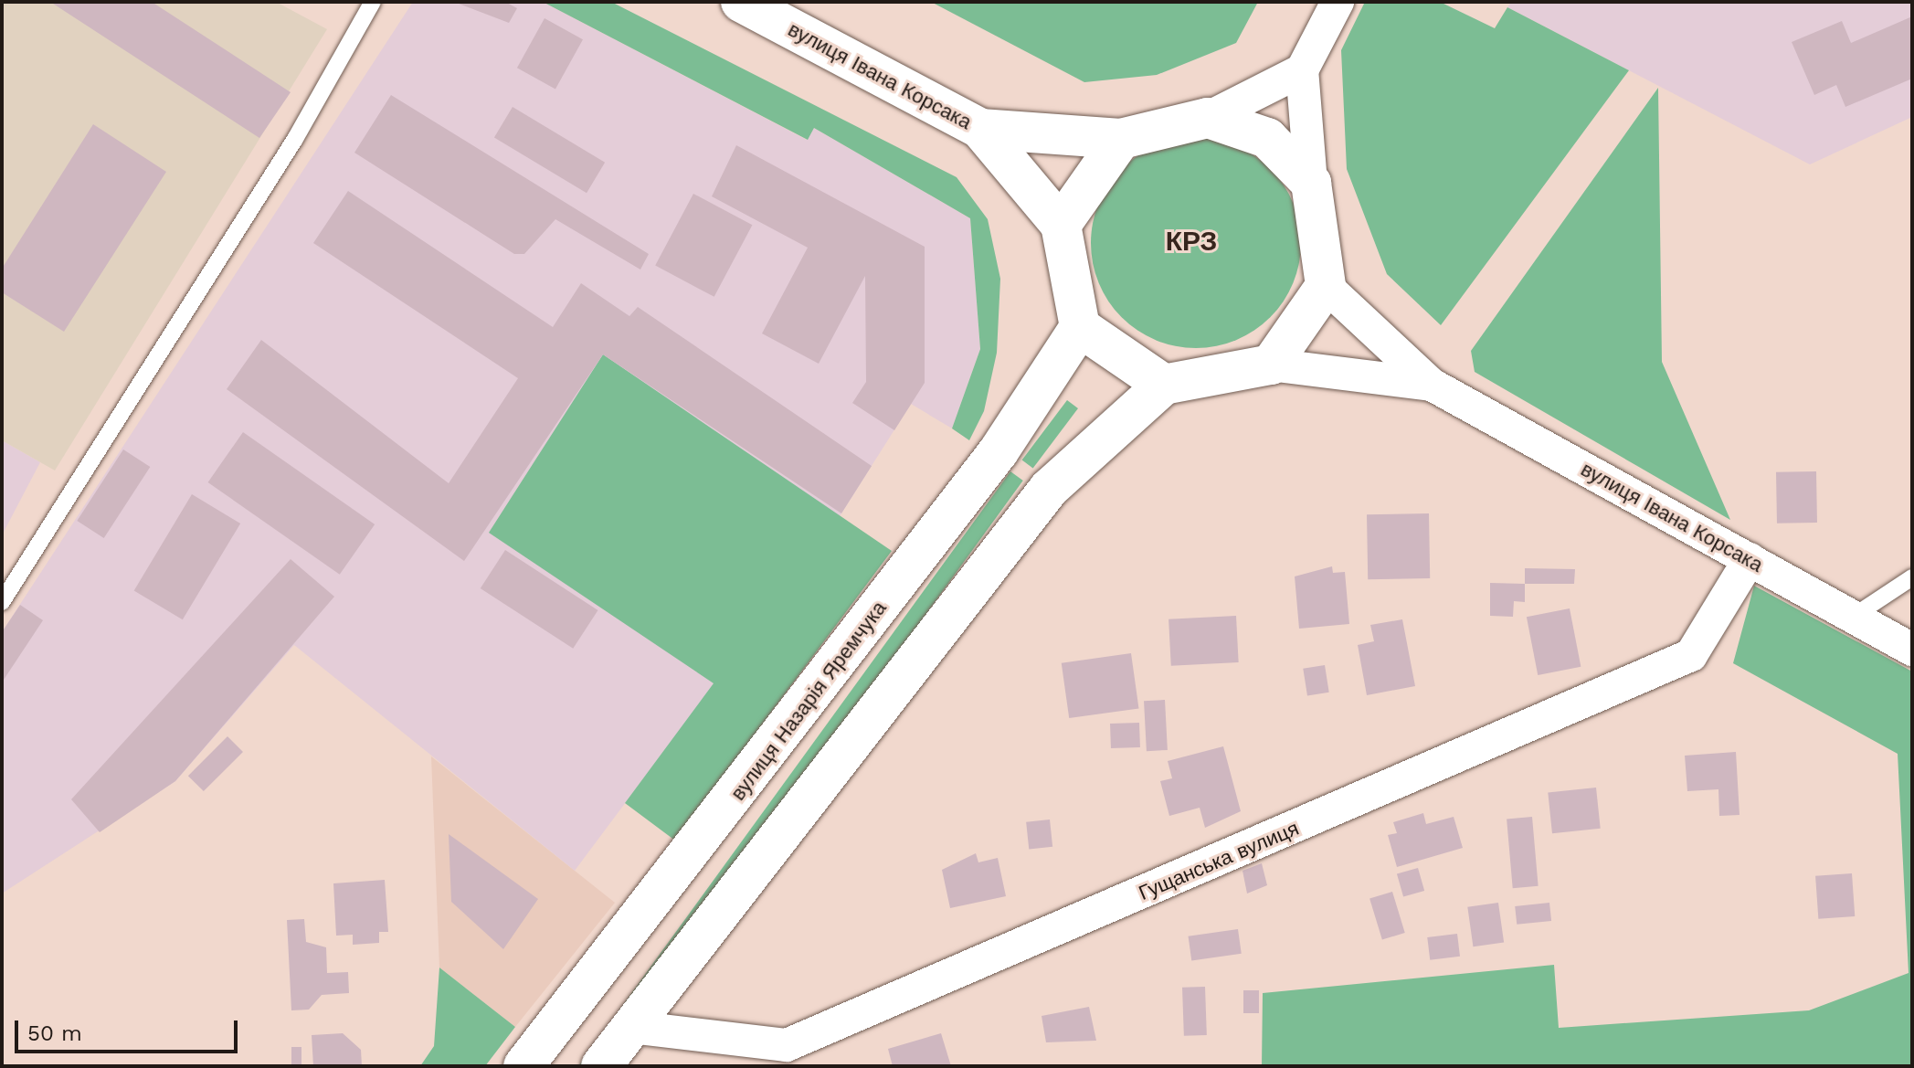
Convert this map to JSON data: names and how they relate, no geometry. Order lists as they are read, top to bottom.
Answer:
{
  "streets": {
    "street": ["вулиця Івана Корсака", "вулиця Назарія Яремчука", "Гущанська вулиця"]
  },
  "crossings": [
    ["вулиця Івана Корсака", "Гущанська вулиця"]
  ],
  "districts": ["КРЗ"],
  "scale_bar": "50 m"
}
